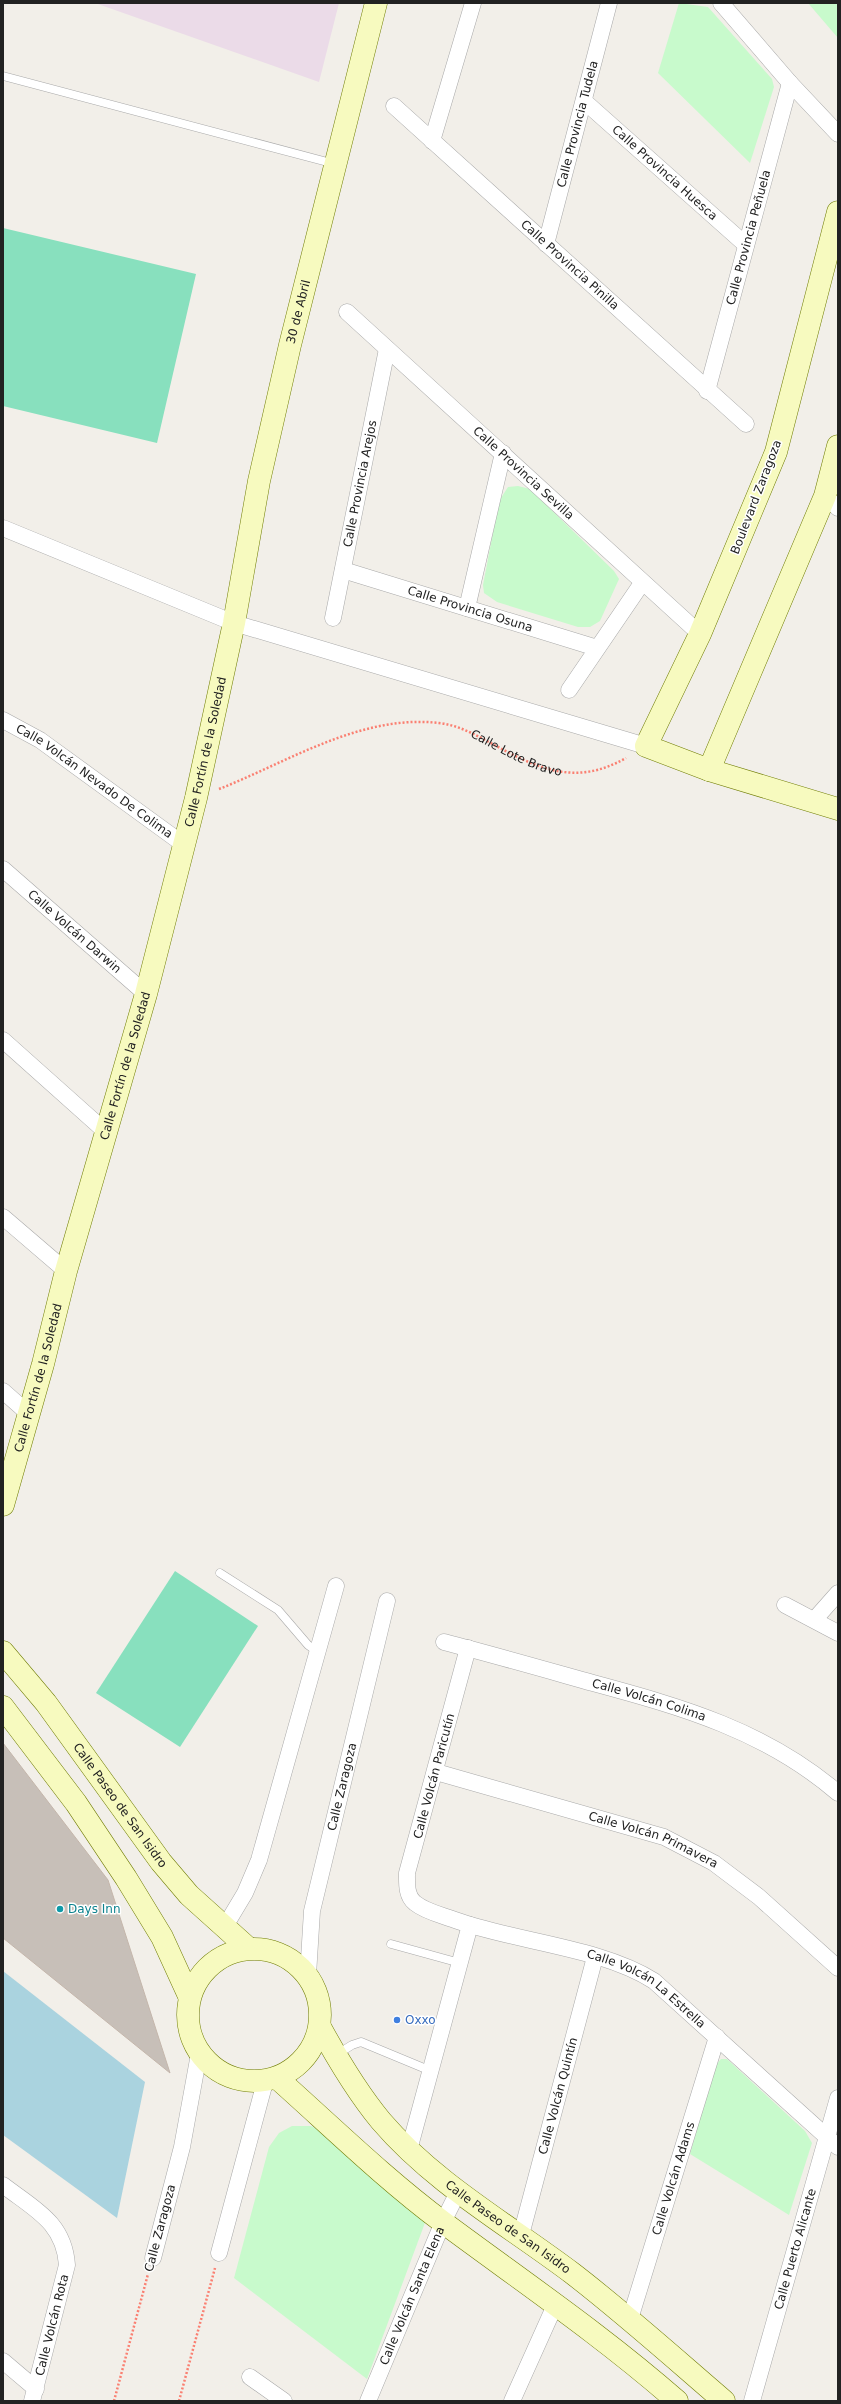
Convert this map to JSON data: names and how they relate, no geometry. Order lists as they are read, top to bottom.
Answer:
{
  "streets": {
    "street": [
      "Calle Provincia Tudela",
      "Calle Provincia Huesca",
      "Calle Provincia Peñuela",
      "Calle Provincia Pinilla",
      "30 de Abril",
      "Calle Provincia Sevilla",
      "Calle Provincia Arejos",
      "Boulevard Zaragoza",
      "Calle Provincia Osuna",
      "Calle Fortín de la Soledad",
      "Calle Volcán Nevado De Colima",
      "Calle Volcán Darwin",
      "Calle Volcán Colima",
      "Calle Volcán Paricutín",
      "Calle Zaragoza",
      "Calle Paseo de San Isidro",
      "Calle Volcán Primavera",
      "Calle Volcán La Estrella",
      "Calle Volcán Quintín",
      "Calle Volcán Adams",
      "Calle Puerto Alicante",
      "Calle Volcán Santa Elena",
      "Calle Volcán Rota"
    ],
    "path": ["Calle Lote Bravo"]
  },
  "crossings": [
    ["Calle Provincia Tudela", "Calle Provincia Huesca"],
    ["Calle Provincia Tudela", "Calle Provincia Pinilla"],
    ["Calle Provincia Huesca", "Calle Provincia Peñuela"],
    ["Calle Provincia Peñuela", "Calle Provincia Pinilla"],
    ["30 de Abril", "Calle Fortín de la Soledad"],
    ["Calle Provincia Sevilla", "Calle Provincia Arejos"],
    ["Calle Provincia Sevilla", "Boulevard Zaragoza"],
    ["Calle Provincia Arejos", "Calle Provincia Osuna"],
    ["Boulevard Zaragoza", "Calle Lote Bravo"],
    ["Calle Fortín de la Soledad", "Calle Lote Bravo"],
    ["Calle Fortín de la Soledad", "Calle Volcán Nevado De Colima"],
    ["Calle Fortín de la Soledad", "Calle Volcán Darwin"],
    ["Calle Volcán Colima", "Calle Volcán Paricutín"],
    ["Calle Volcán Paricutín", "Calle Volcán Primavera"],
    ["Calle Volcán Paricutín", "Calle Volcán La Estrella"],
    ["Calle Zaragoza", "Calle Paseo de San Isidro"],
    ["Calle Paseo de San Isidro", "Calle Volcán Quintín"],
    ["Calle Paseo de San Isidro", "Calle Volcán Adams"],
    ["Calle Paseo de San Isidro", "Calle Volcán Santa Elena"],
    ["Calle Volcán La Estrella", "Calle Volcán Quintín"],
    ["Calle Volcán La Estrella", "Calle Volcán Adams"],
    ["Calle Volcán La Estrella", "Calle Puerto Alicante"]
  ],
  "places": ["Days Inn", "Oxxo"]
}
